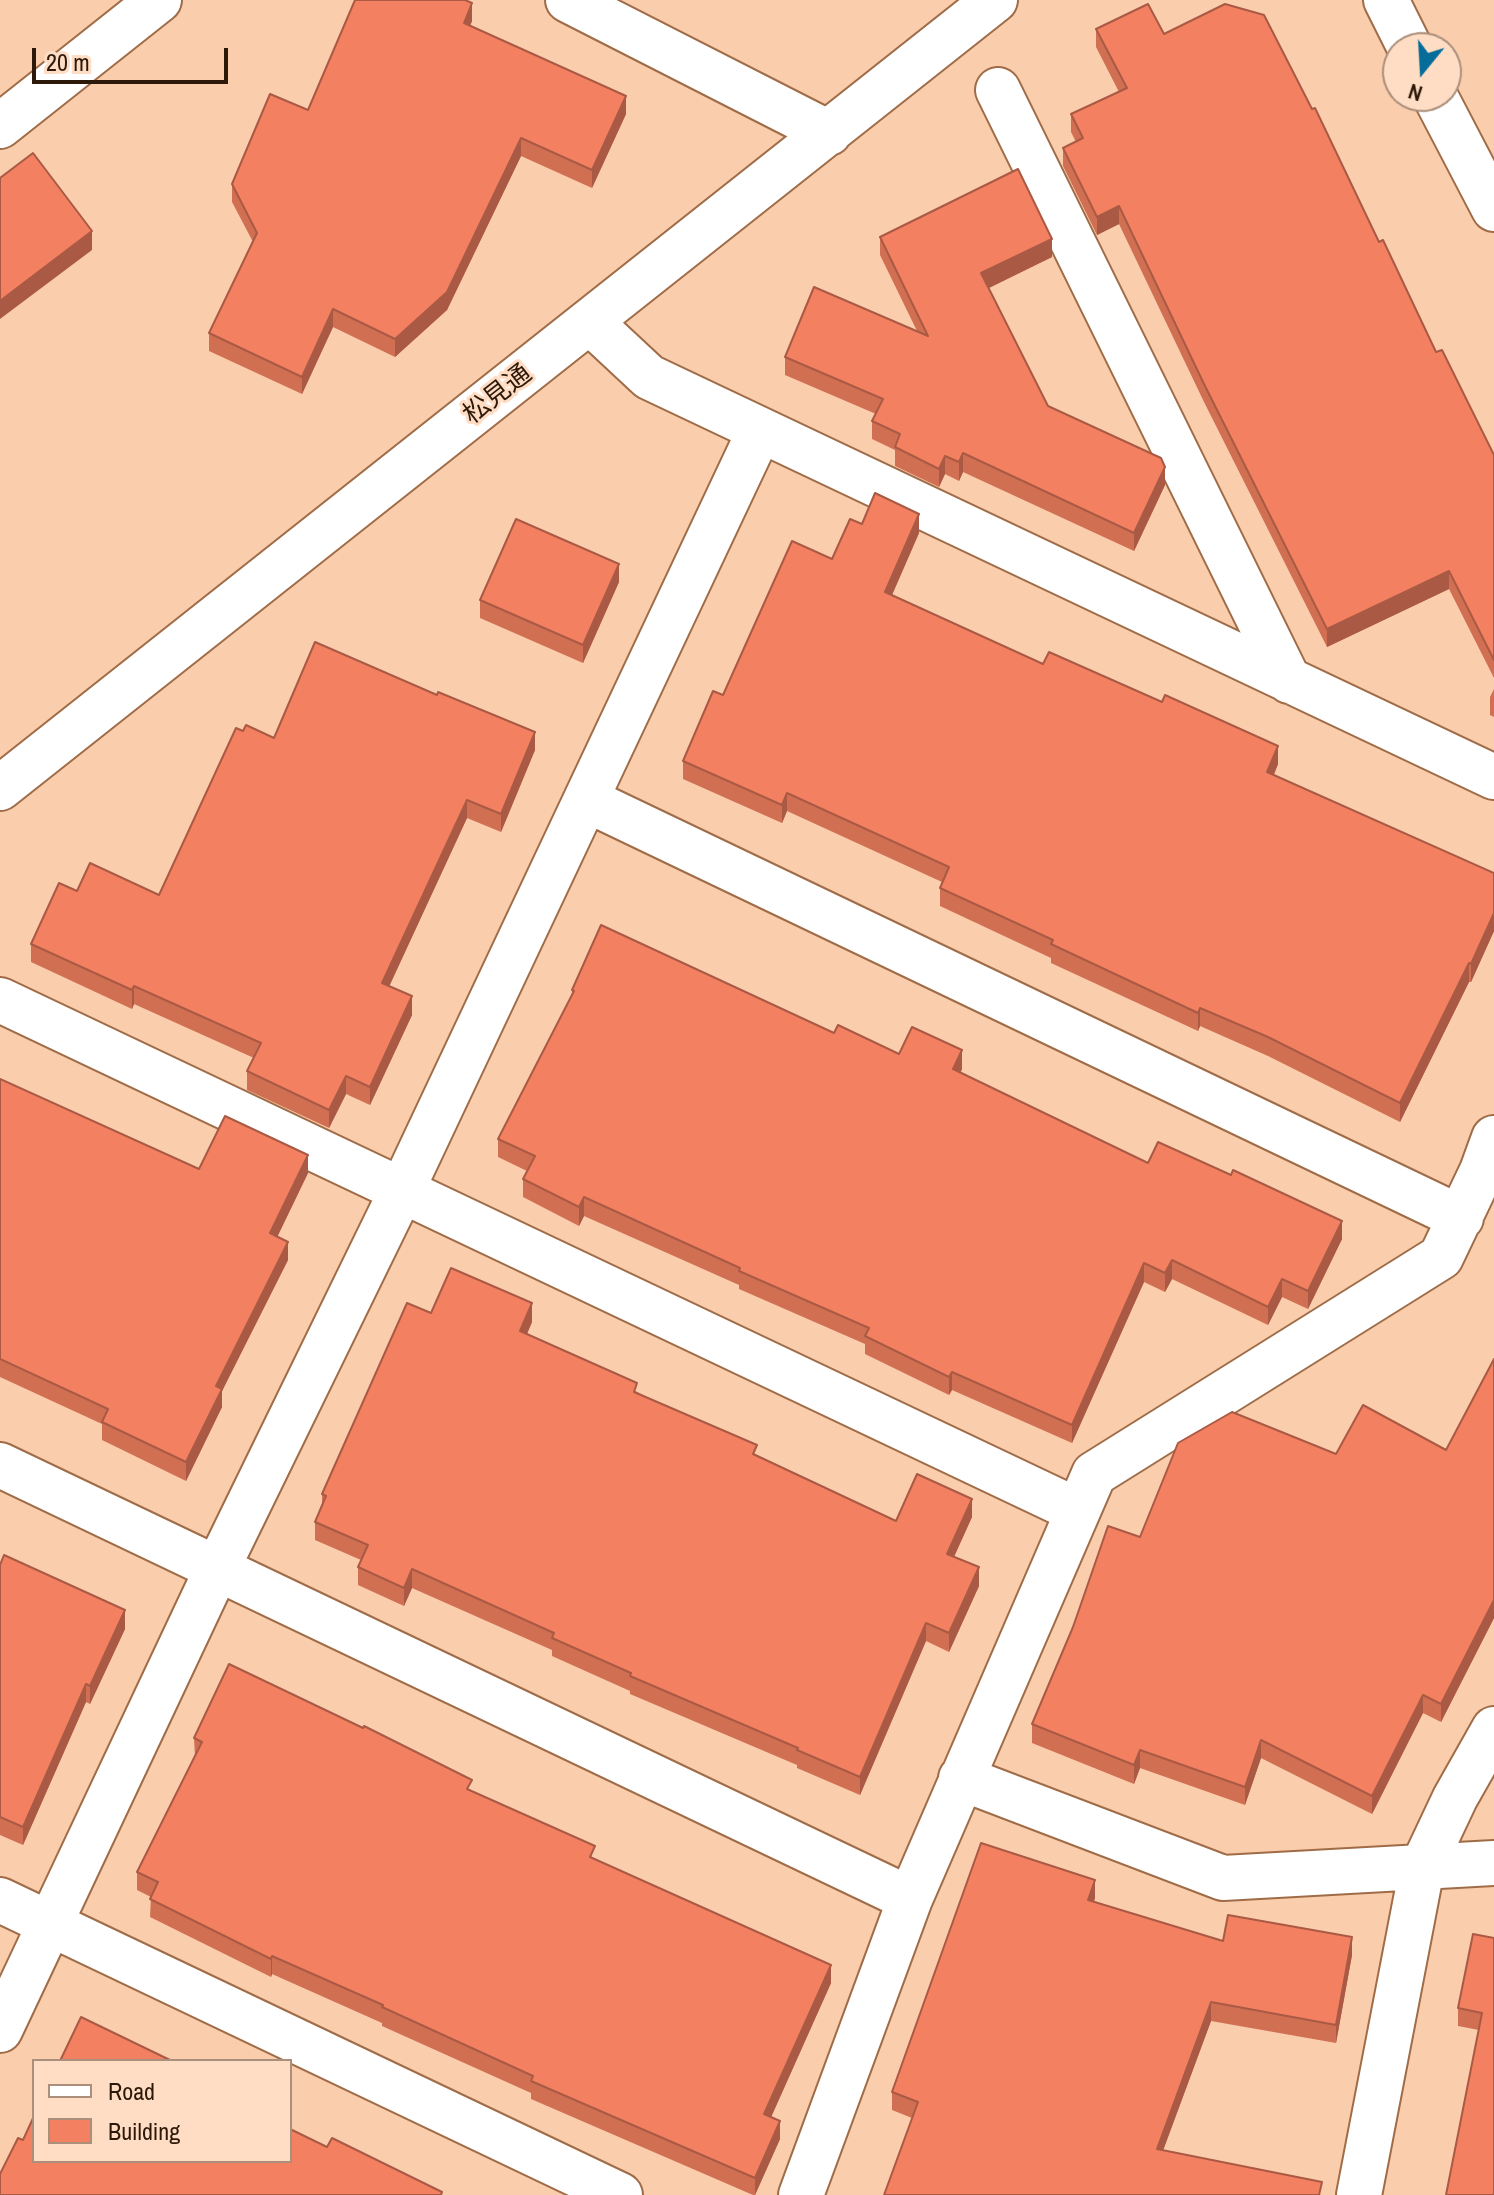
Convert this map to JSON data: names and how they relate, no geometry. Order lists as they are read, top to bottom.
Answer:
{
  "streets": {
    "street": ["松見通"]
  },
  "legend": ["Road", "Building"],
  "scale_bar": "20 m",
  "north": "bottom"
}
